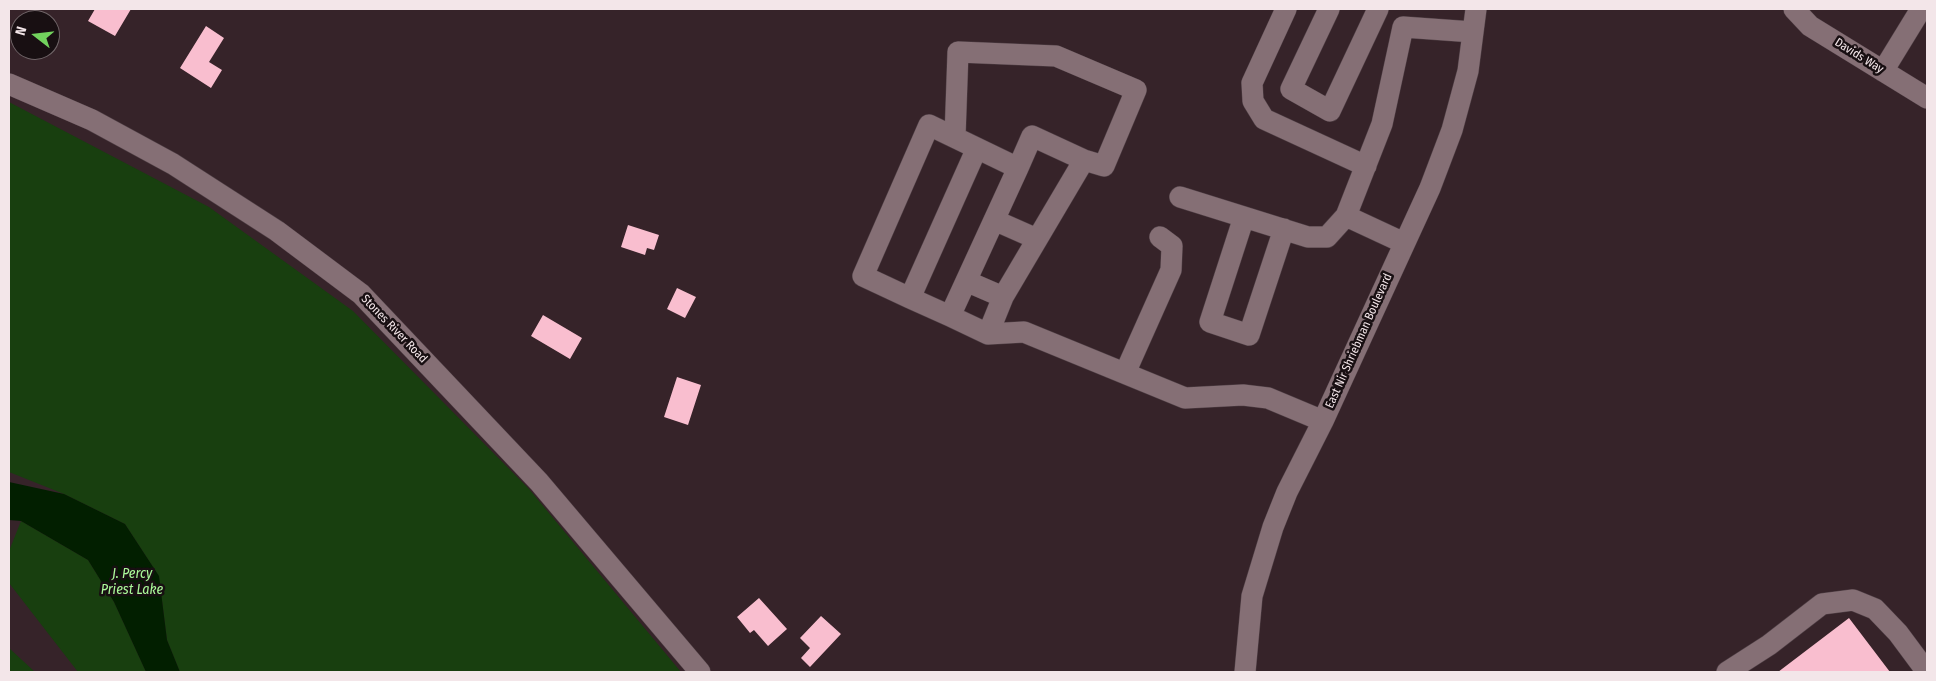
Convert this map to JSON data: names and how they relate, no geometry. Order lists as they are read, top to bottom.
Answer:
{
  "streets": {
    "street": ["Davids Way", "Stones River Road", "East Nir Shriebman Boulevard"]
  },
  "water": ["J. Percy Priest Lake"],
  "north": "left"
}
